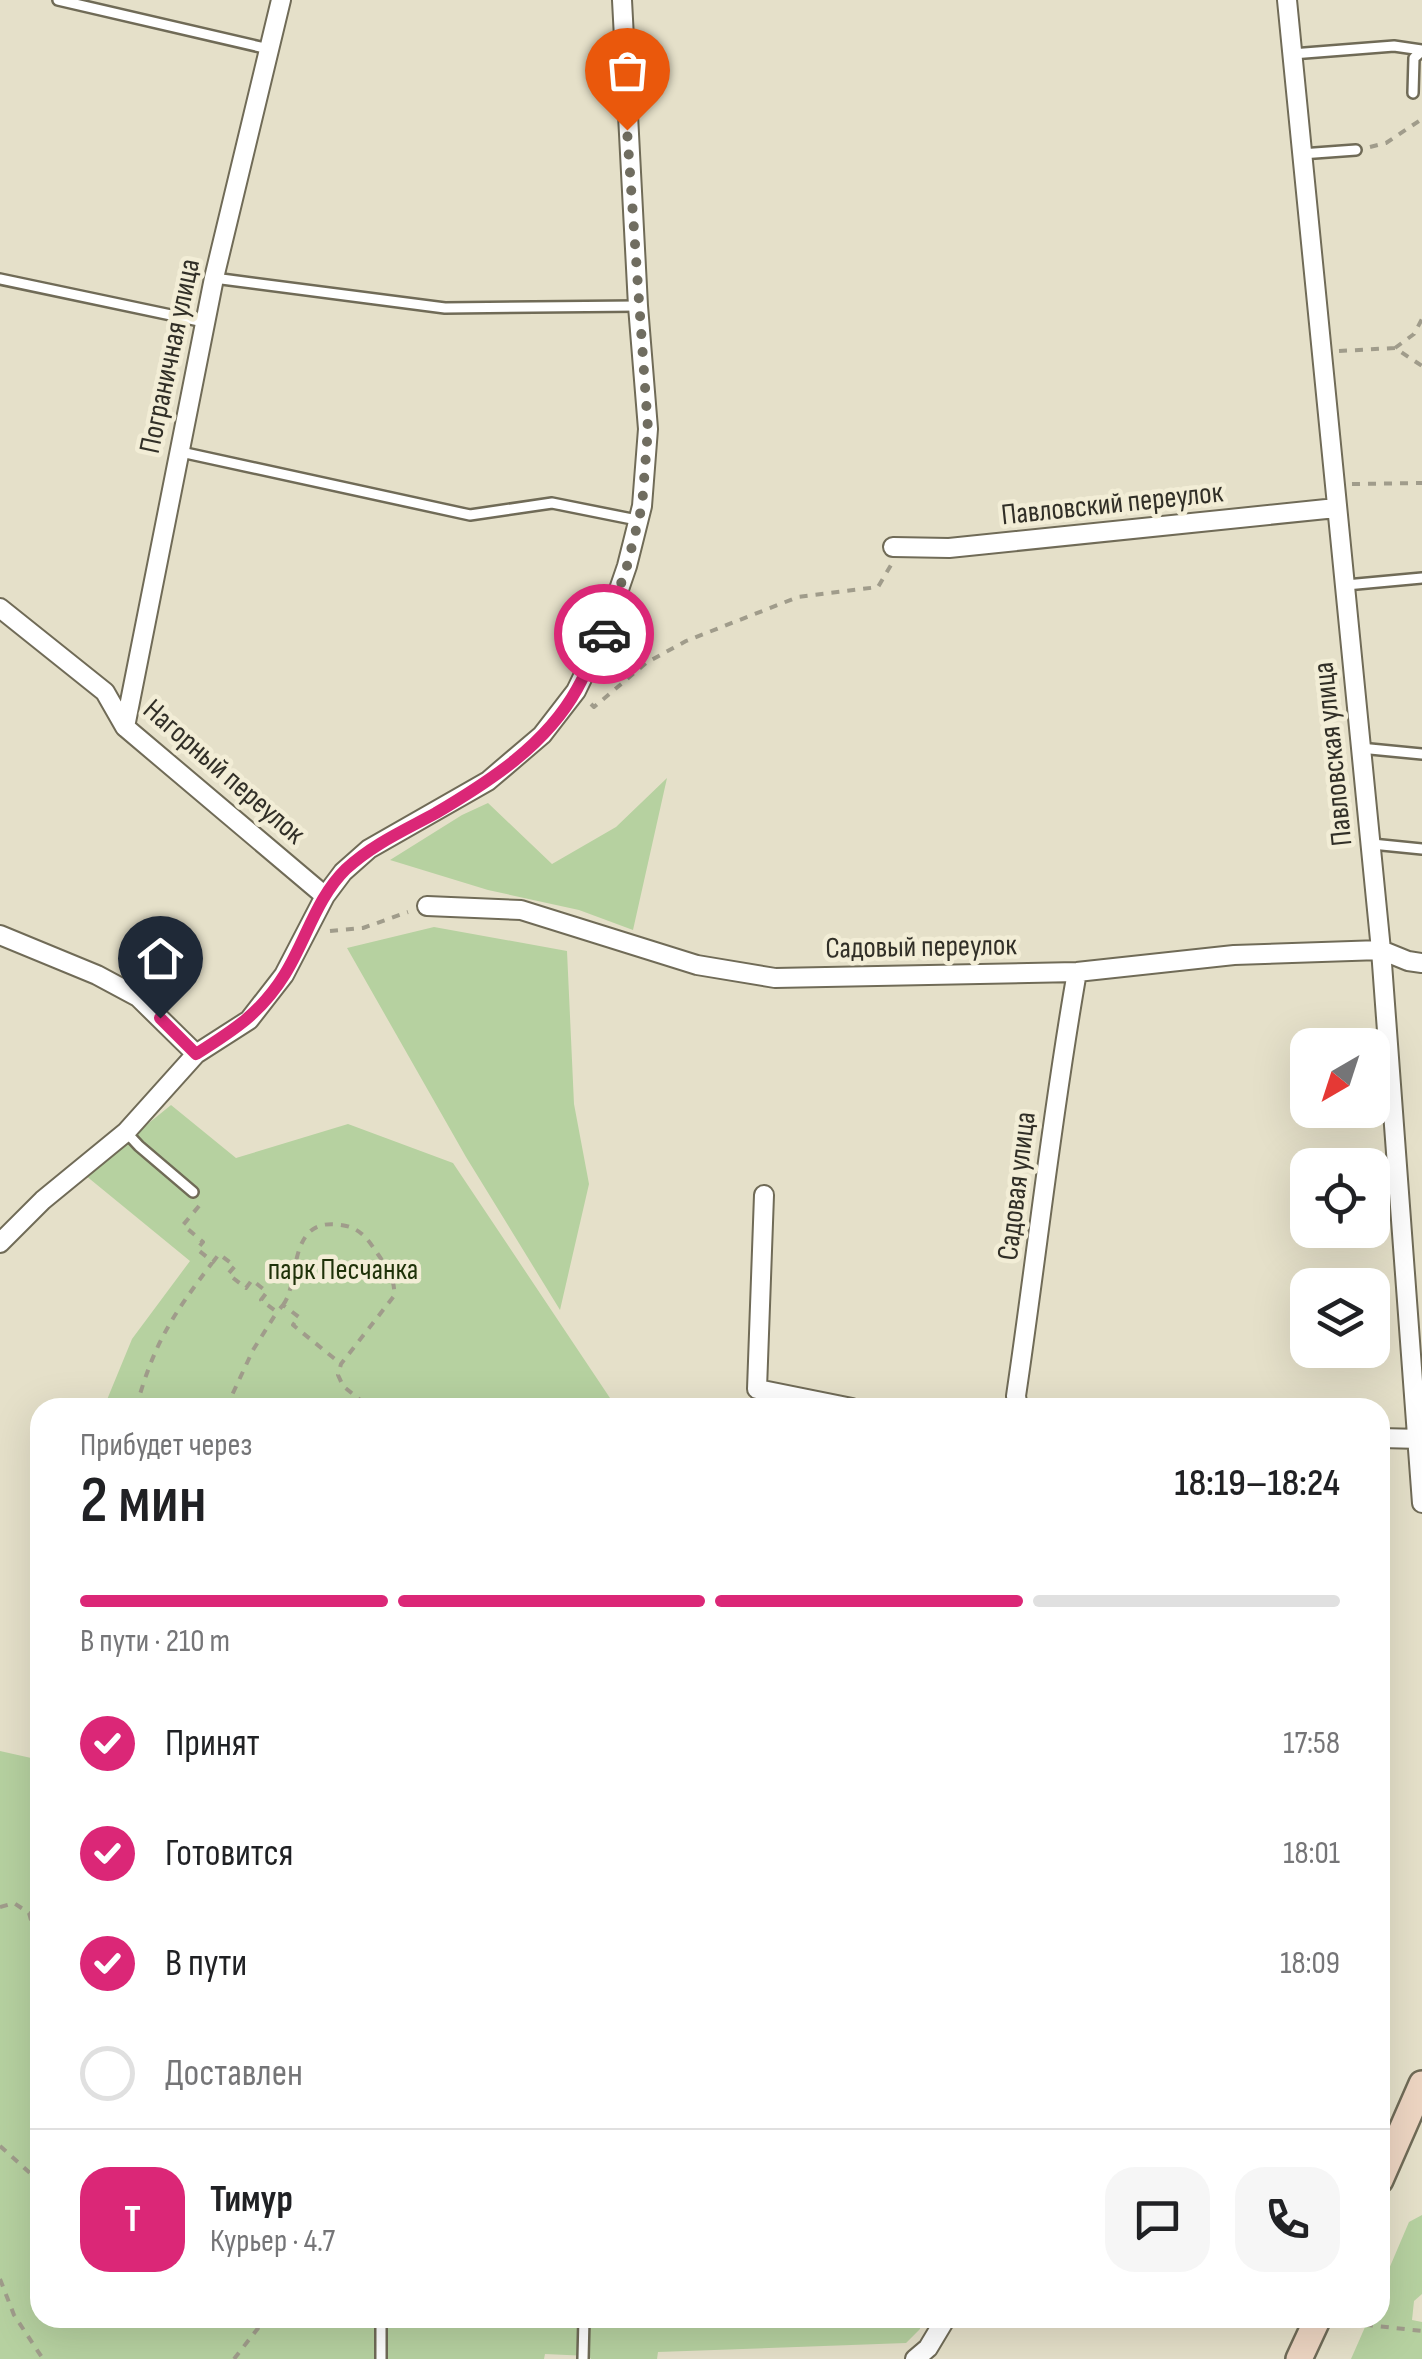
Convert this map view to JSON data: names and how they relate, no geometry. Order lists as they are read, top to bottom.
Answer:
{
  "streets": {
    "street": [
      "Пограничная улица",
      "Павловский переулок",
      "Павловская улица",
      "Нагорный переулок",
      "Садовый переулок",
      "Садовая улица"
    ]
  },
  "crossings": [
    ["Пограничная улица", "Нагорный переулок"],
    ["Павловский переулок", "Павловская улица"],
    ["Павловская улица", "Садовый переулок"],
    ["Садовый переулок", "Садовая улица"]
  ],
  "parks": ["парк Песчанка"],
  "north": "bottom left",
  "page": {
    "heading": ["2 мин", "Прибудет через", "18:19–18:24"],
    "panel": ["Тимур", "Курьер · 4.7"],
    "bar": "В пути · 210 m",
    "list": [
      ["Принят", "17:58"],
      ["Готовится", "18:01"],
      ["В пути", "18:09"],
      "Доставлен"
    ],
    "round": "Т"
  }
}
